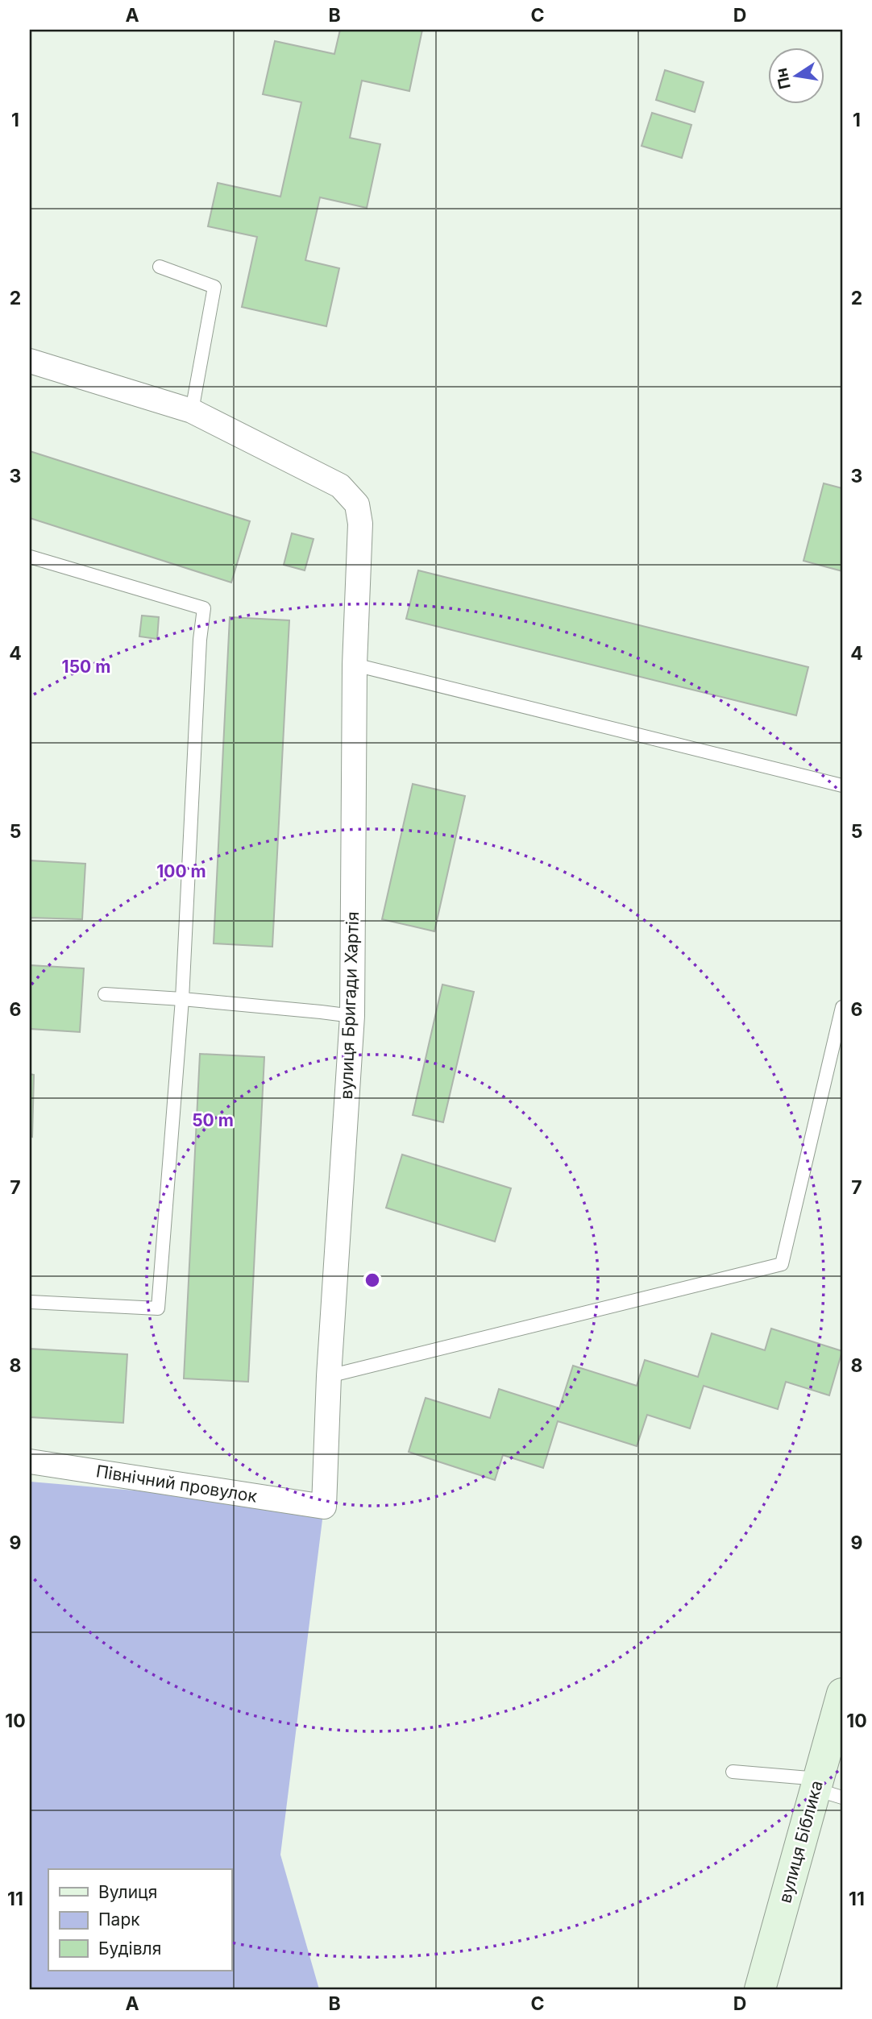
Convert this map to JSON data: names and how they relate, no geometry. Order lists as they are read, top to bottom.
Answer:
{
  "streets": {
    "street": ["вулиця Бригади Хартія", "Північний провулок", "вулиця Біблика"]
  },
  "crossings": [
    ["вулиця Бригади Хартія", "Північний провулок"]
  ],
  "legend": ["Вулиця", "Парк", "Будівля"],
  "north": "left",
  "grid": {
    "columns": [
      "A",
      "B",
      "C",
      "D"
    ],
    "rows": [
      "1",
      "2",
      "3",
      "4",
      "5",
      "6",
      "7",
      "8",
      "9",
      "10",
      "11"
    ]
  },
  "rings": ["150 m", "100 m", "50 m"]
}
